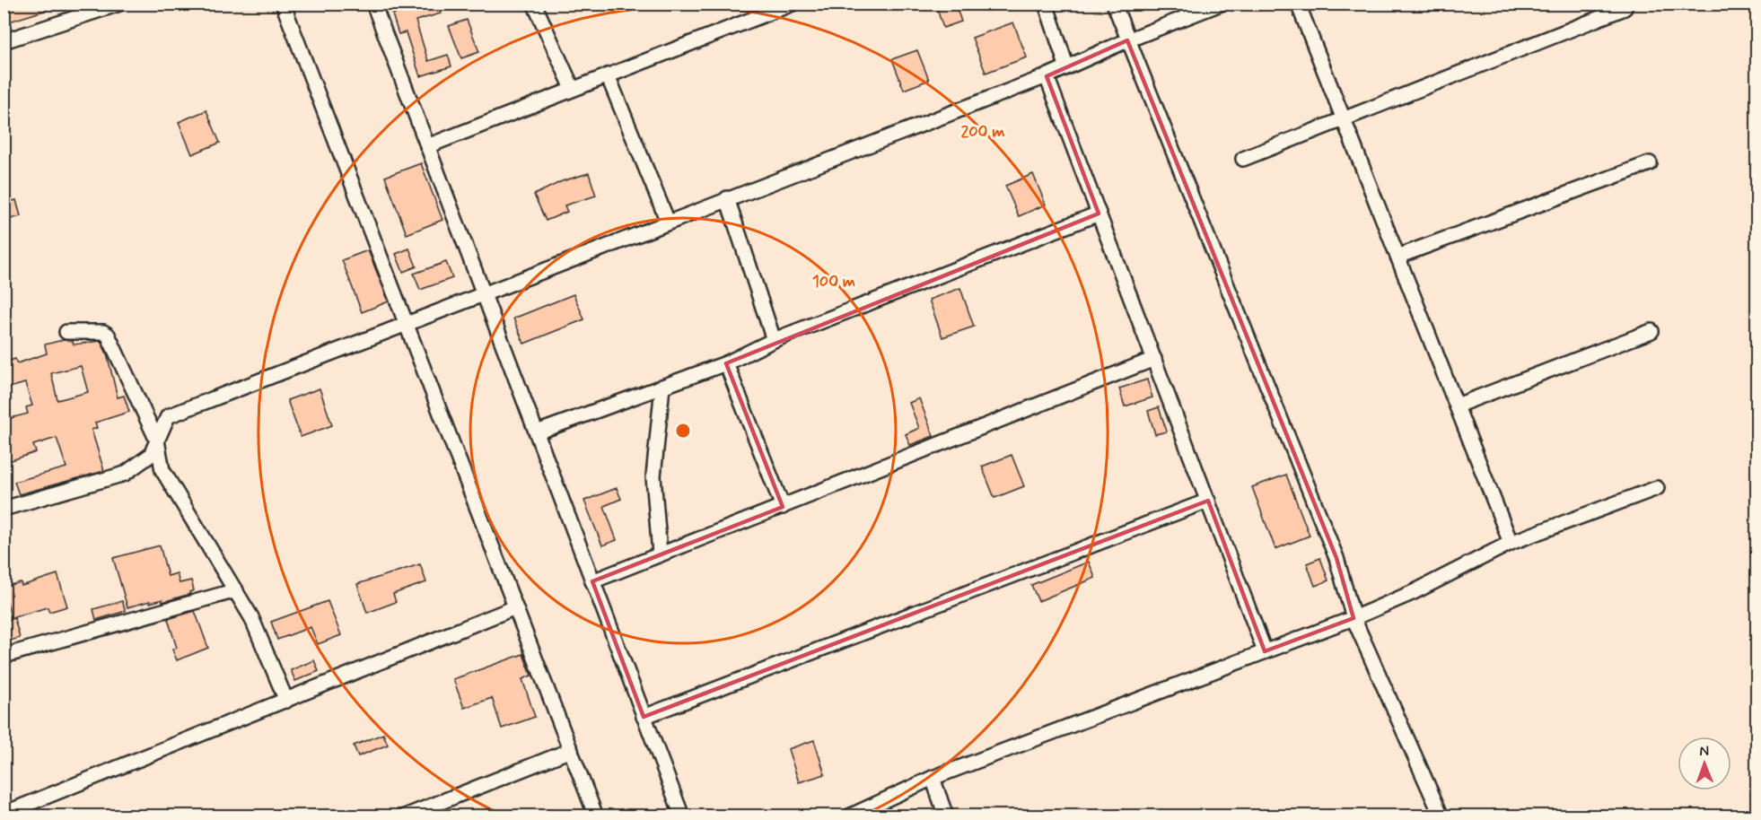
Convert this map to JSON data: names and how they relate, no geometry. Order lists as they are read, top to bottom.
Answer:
{
  "north": "top",
  "rings": ["200 m", "100 m"]
}
